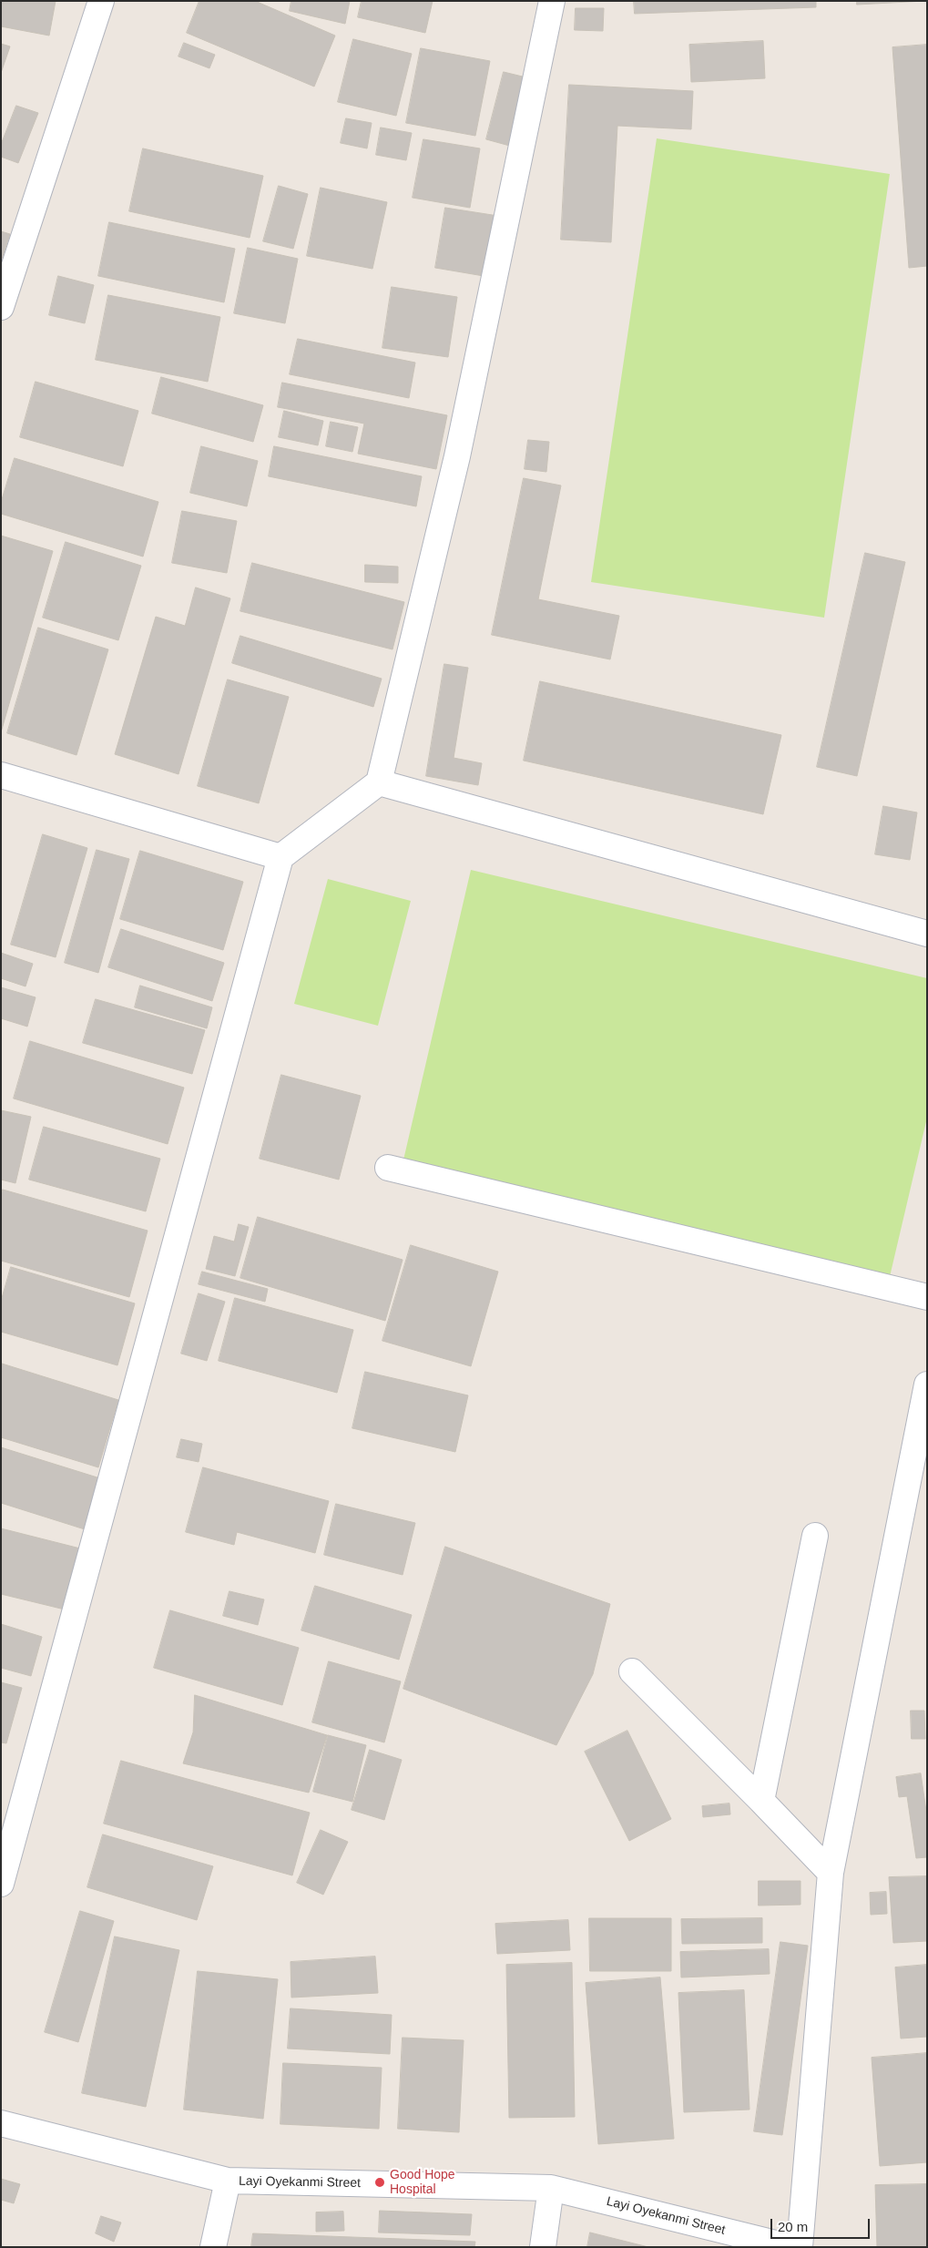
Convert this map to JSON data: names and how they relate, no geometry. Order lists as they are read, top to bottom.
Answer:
{
  "streets": {
    "street": ["Layi Oyekanmi Street"]
  },
  "places": ["Good Hope Hospital"],
  "scale_bar": "20 m"
}
